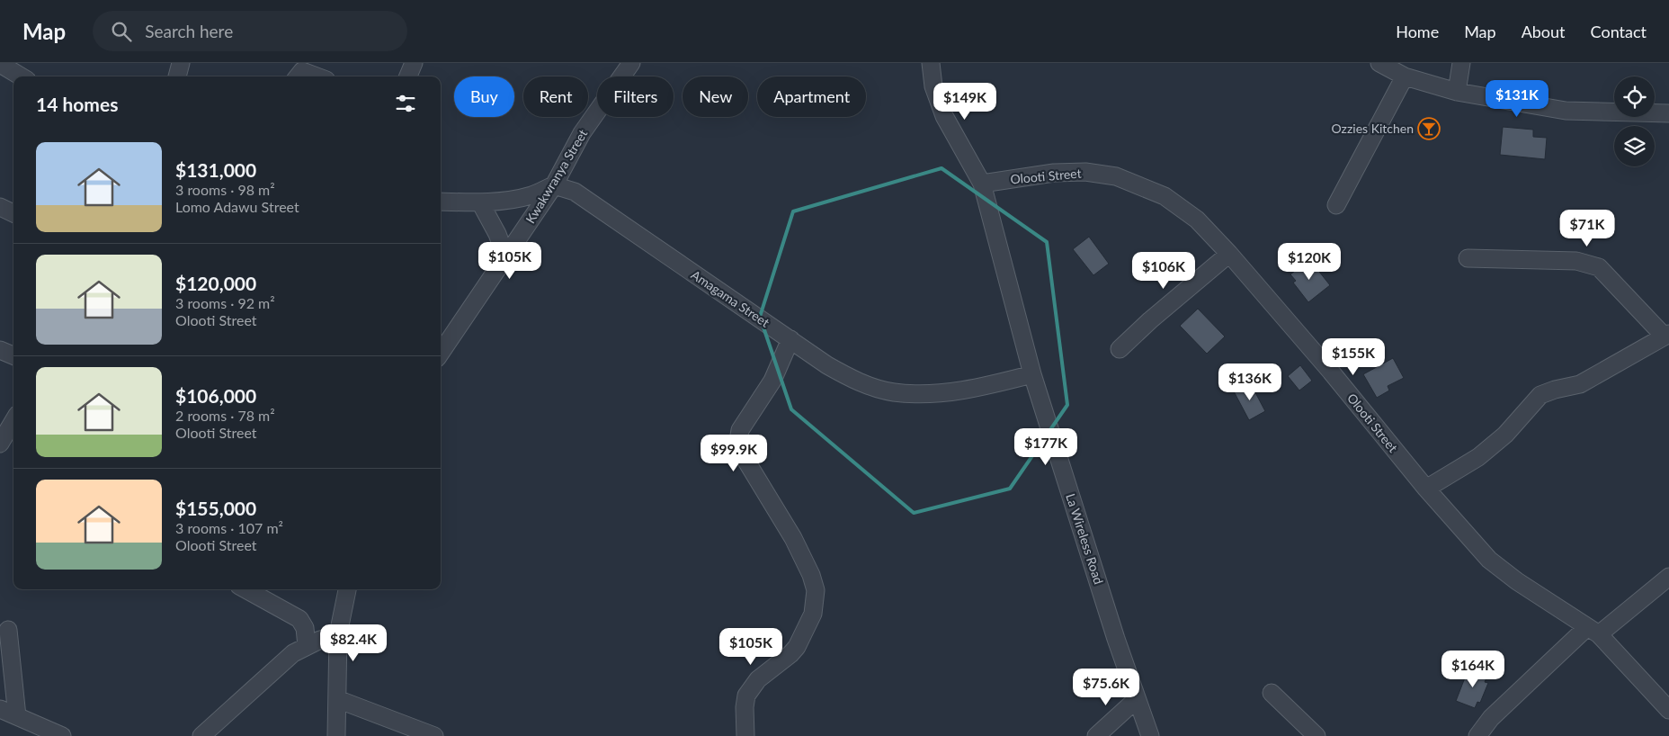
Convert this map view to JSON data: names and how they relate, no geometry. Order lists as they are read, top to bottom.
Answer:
{
  "streets": {
    "street": [
      "Kwakwranya Street",
      "Olooti Street",
      "Amagama Street",
      "La Wireless Road"
    ]
  },
  "crossings": [
    ["Kwakwranya Street", "Amagama Street"],
    ["Olooti Street", "La Wireless Road"],
    ["Amagama Street", "La Wireless Road"]
  ],
  "places": {
    "bar": ["Ozzies Kitchen"]
  },
  "page": {
    "header": "Map",
    "search": "Search here",
    "nav": [
      "Home",
      "Map",
      "About",
      "Contact"
    ],
    "chip": [
      "Buy",
      "Rent",
      "Filters",
      "New",
      "Apartment"
    ],
    "heading": "14 homes",
    "price": [
      "$131K",
      "$149K",
      "$71K",
      "$105K",
      "$120K",
      "$106K",
      "$155K",
      "$136K",
      "$177K",
      "$99.9K",
      "$82.4K",
      "$105K",
      "$164K",
      "$75.6K"
    ],
    "list": [
      {
        "name": "$131,000",
        "note": "3 rooms · 98 m² · Lomo Adawu Street"
      },
      {
        "name": "$120,000",
        "note": "3 rooms · 92 m² · Olooti Street"
      },
      {
        "name": "$106,000",
        "note": "2 rooms · 78 m² · Olooti Street"
      },
      {
        "name": "$155,000",
        "note": "3 rooms · 107 m² · Olooti Street"
      }
    ]
  }
}
